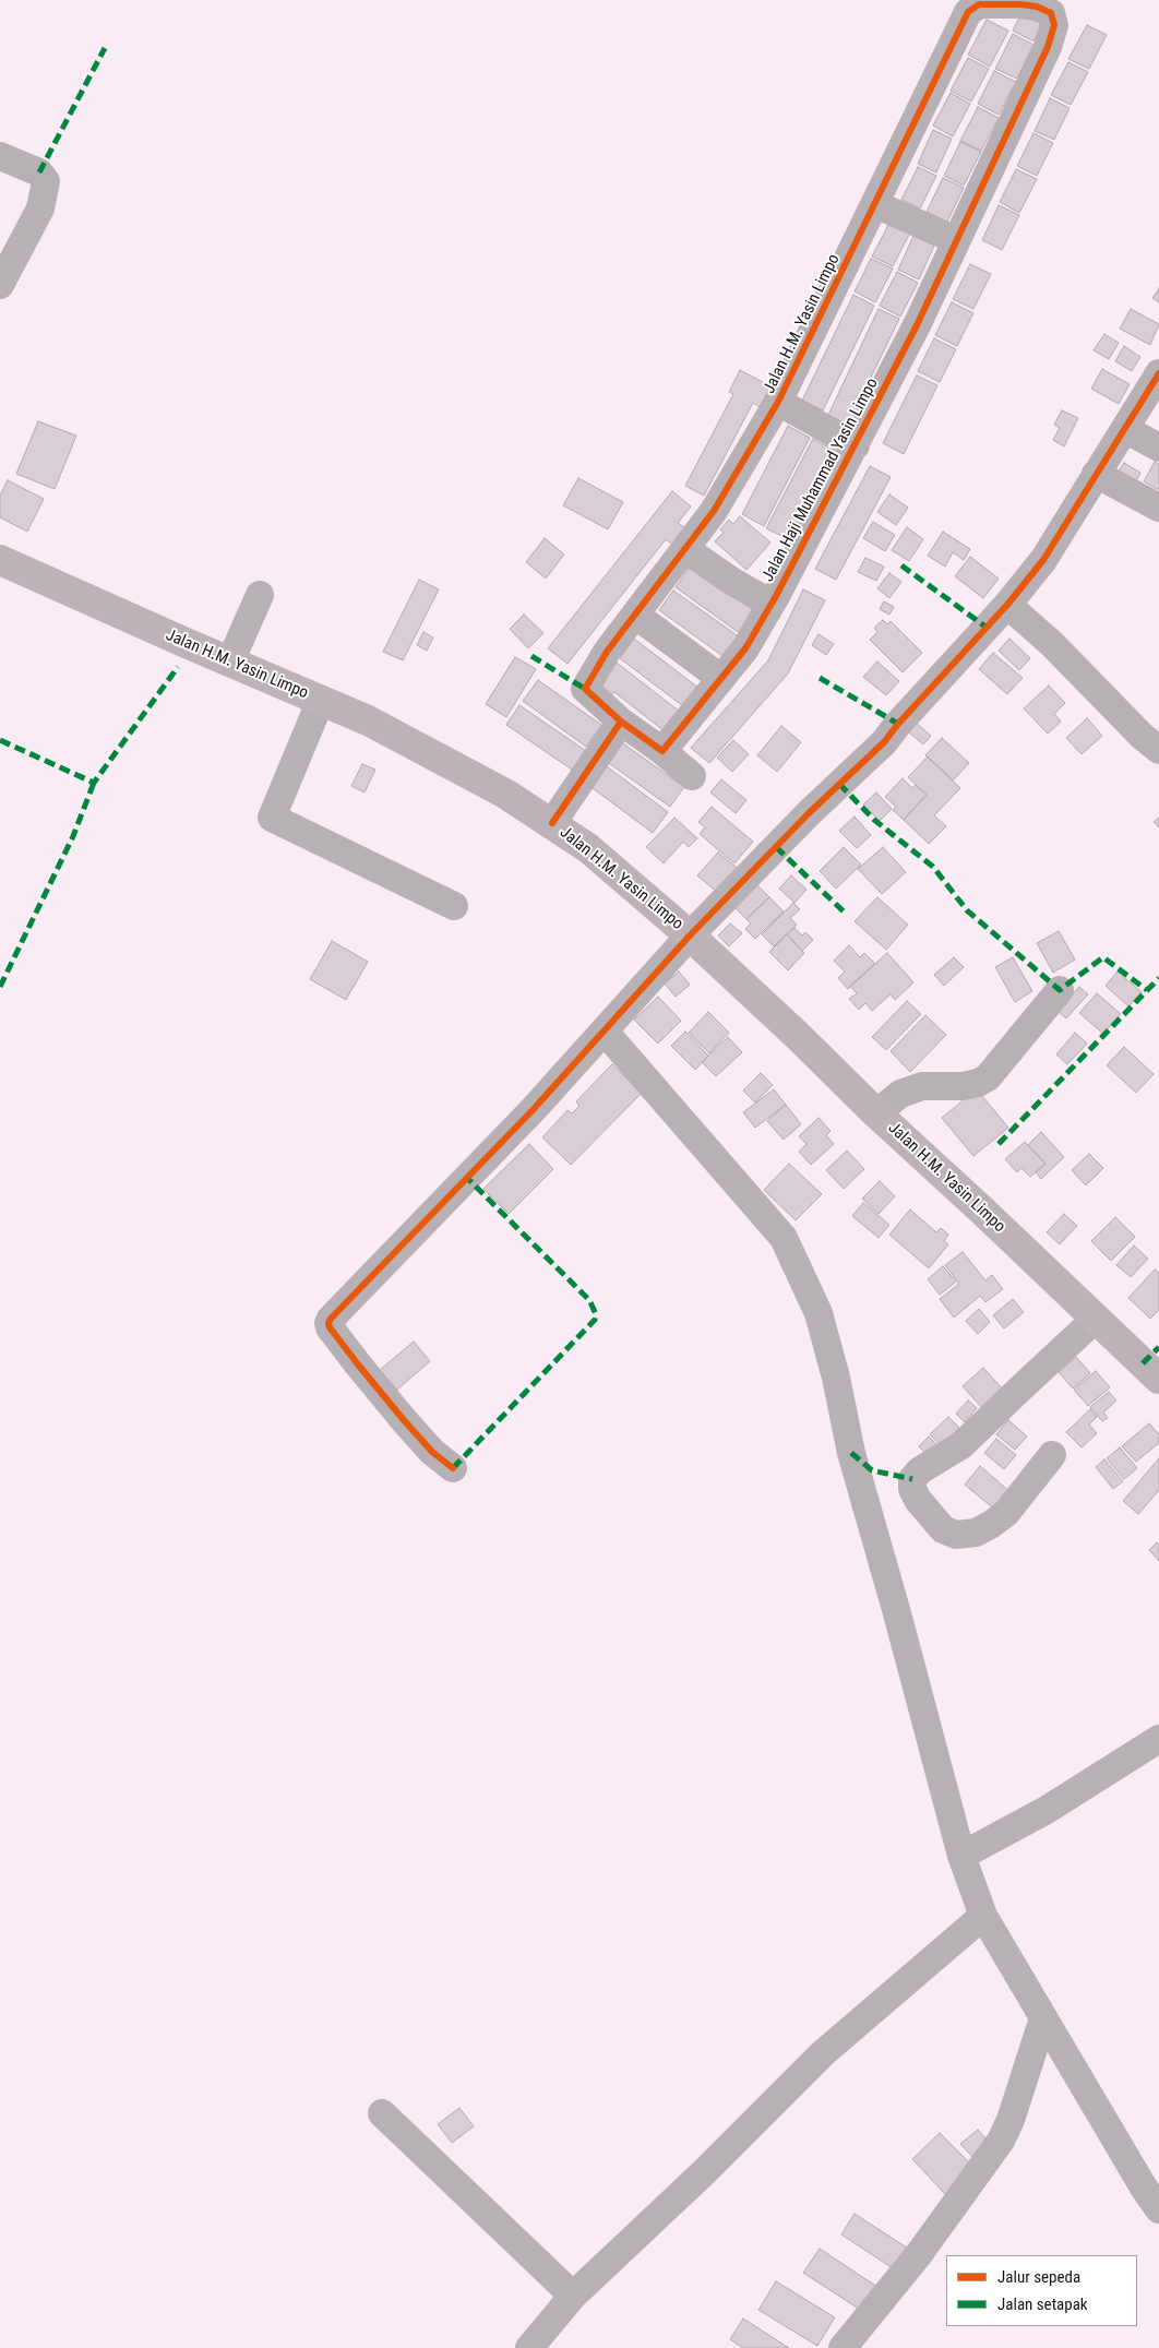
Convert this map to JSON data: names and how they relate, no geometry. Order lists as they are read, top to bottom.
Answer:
{
  "streets": {
    "main road": ["Jalan H.M. Yasin Limpo"],
    "street": ["Jalan Haji Muhammad Yasin Limpo"]
  },
  "crossings": [
    ["Jalan H.M. Yasin Limpo", "Jalan Haji Muhammad Yasin Limpo"]
  ],
  "legend": ["Jalur sepeda", "Jalan setapak"]
}
